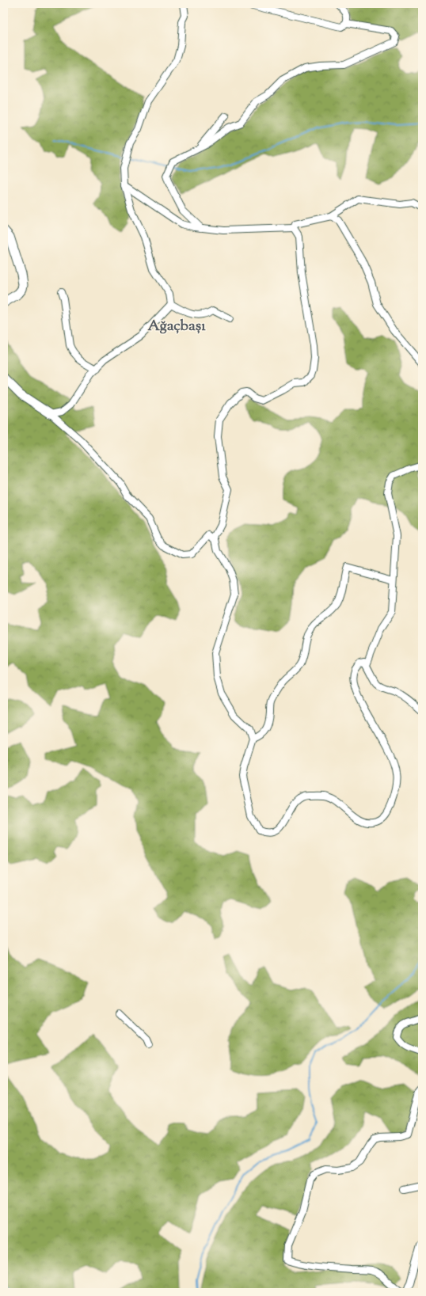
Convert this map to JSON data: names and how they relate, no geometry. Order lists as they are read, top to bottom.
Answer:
{
  "districts": ["Ağaçbaşı"]
}
